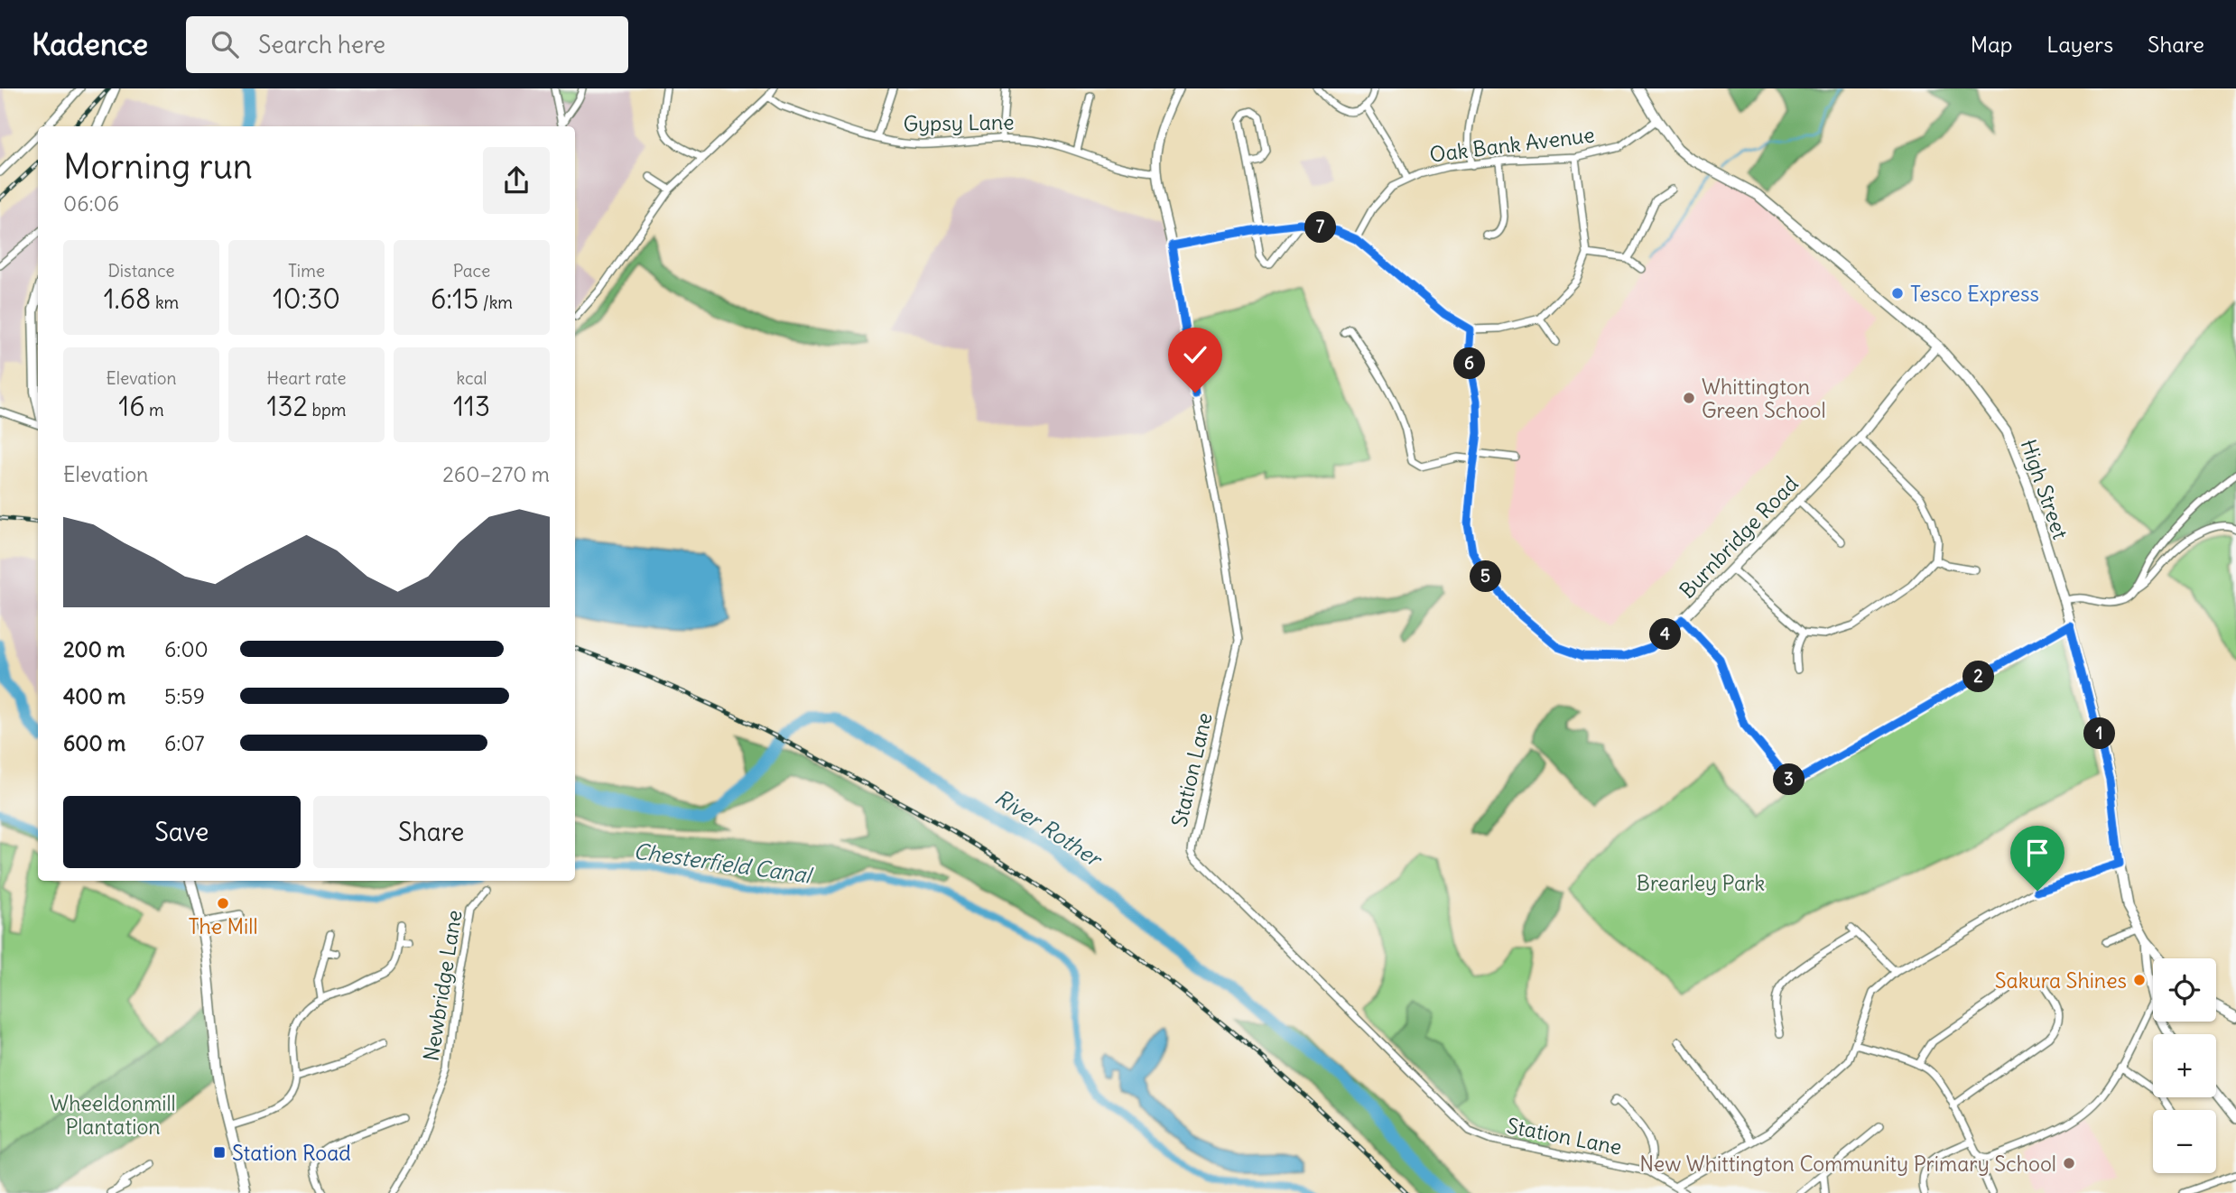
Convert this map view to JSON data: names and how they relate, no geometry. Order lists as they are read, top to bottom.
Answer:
{
  "streets": {
    "main road": ["High Street"],
    "street": [
      "Gypsy Lane",
      "Oak Bank Avenue",
      "Burnbridge Road",
      "Station Lane",
      "Newbridge Lane"
    ]
  },
  "crossings": [
    ["Gypsy Lane", "Station Lane"],
    ["Oak Bank Avenue", "High Street"],
    ["Oak Bank Avenue", "Burnbridge Road"],
    ["High Street", "Burnbridge Road"]
  ],
  "water": ["River Rother", "Chesterfield Canal"],
  "parks": ["Brearley Park", "Wheeldonmill Plantation"],
  "places": {
    "other": [
      "Tesco Express",
      "Whittington Green School",
      "The Mill",
      "Sakura Shines",
      "New Whittington Community Primary School"
    ],
    "transit": ["Station Road"]
  },
  "page": {
    "header": "Kadence",
    "search": "Search here",
    "nav": ["Map", "Layers", "Share"],
    "heading": ["Morning run", "06:06"],
    "pins": [
      "7",
      "6",
      "5",
      "4",
      "2",
      "1",
      "3"
    ],
    "stats": [
      ["Distance", "1.68 km"],
      ["Time", "10:30"],
      ["Pace", "6:15 /km"],
      ["Elevation", "16 m"],
      ["Heart rate", "132 bpm"],
      ["kcal", "113"]
    ],
    "chart": ["Elevation", "260–270 m"],
    "list": [
      {
        "name": "200 m",
        "note": "6:00"
      },
      {
        "name": "400 m",
        "note": "5:59"
      },
      {
        "name": "600 m",
        "note": "6:07"
      }
    ],
    "buttons": ["Save", "Share"],
    "map_buttons": ["+", "−"]
  }
}
